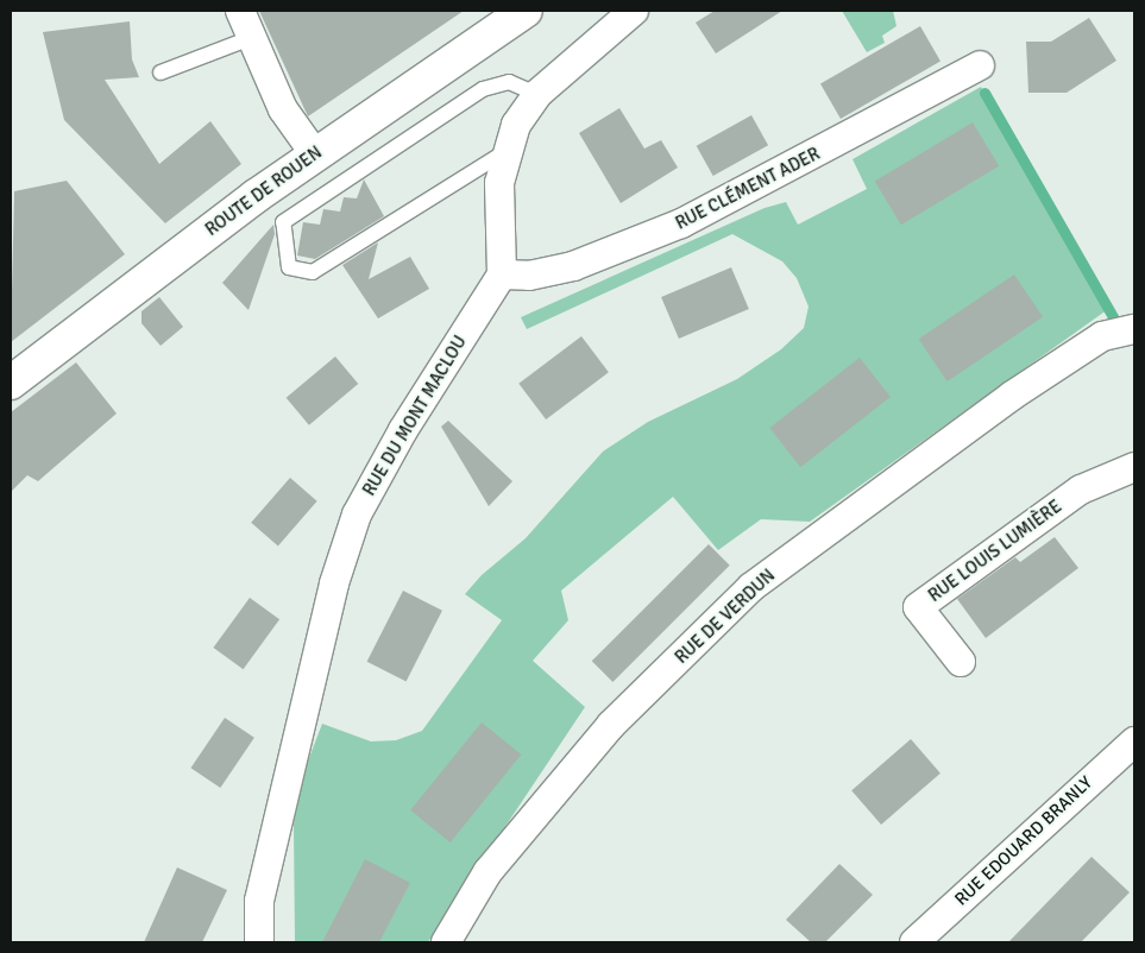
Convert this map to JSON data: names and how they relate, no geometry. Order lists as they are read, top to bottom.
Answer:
{
  "streets": {
    "street": [
      "RUE CLÉMENT ADER",
      "ROUTE DE ROUEN",
      "RUE DU MONT MACLOU",
      "RUE LOUIS LUMIÈRE",
      "RUE DE VERDUN",
      "RUE EDOUARD BRANLY"
    ]
  },
  "crossings": [
    ["RUE CLÉMENT ADER", "RUE DU MONT MACLOU"]
  ]
}
